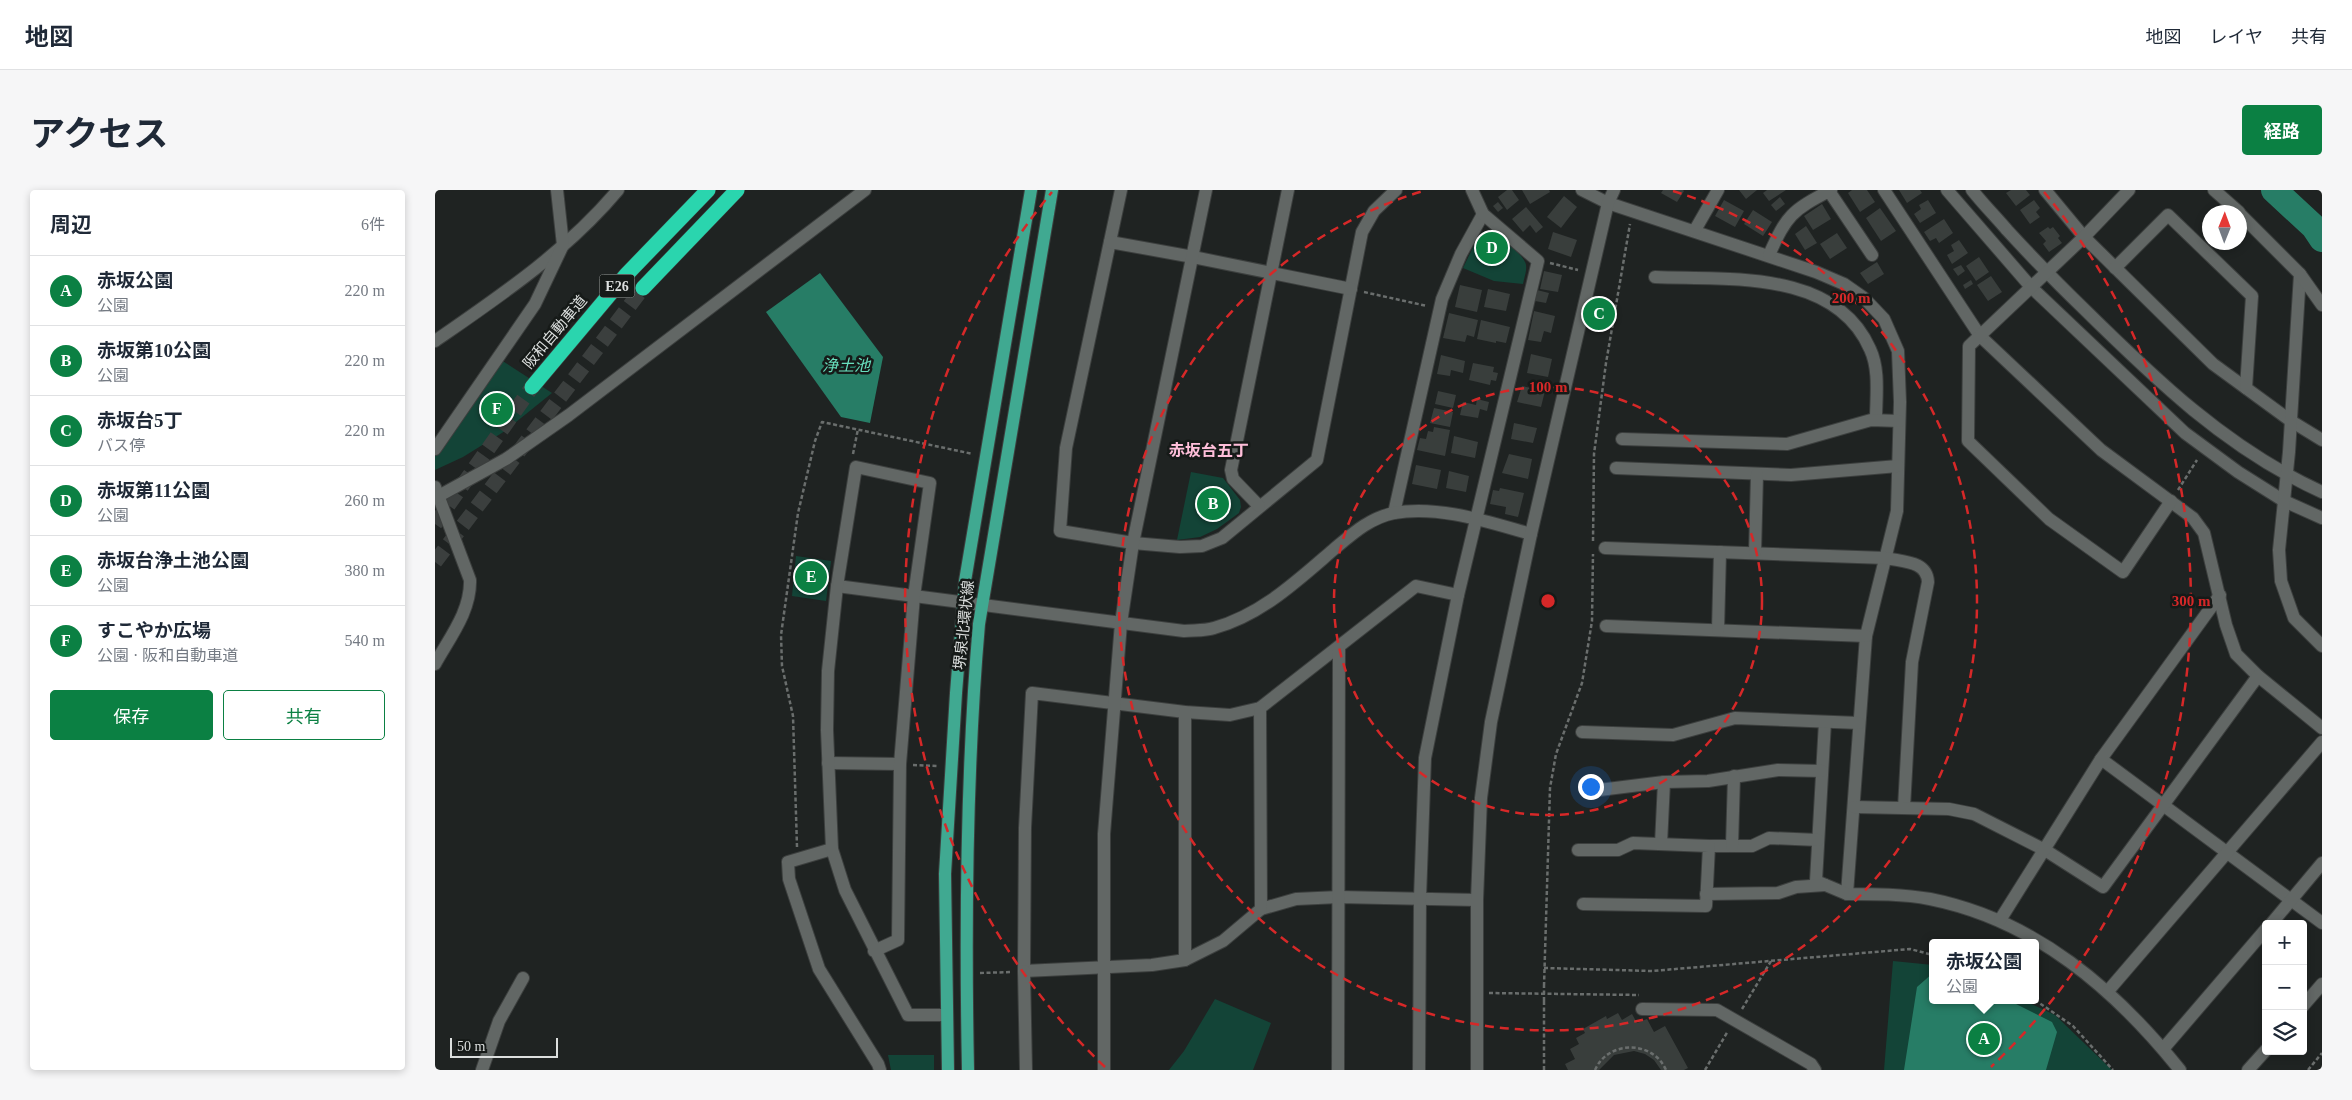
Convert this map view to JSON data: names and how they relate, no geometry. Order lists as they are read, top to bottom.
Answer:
{
  "streets": {
    "highway": ["E26", "阪和自動車道"],
    "main road": ["堺泉北環状線"]
  },
  "districts": ["赤坂台五丁"],
  "water": ["浄土池"],
  "scale_bar": "50 m",
  "north": "top",
  "page": {
    "header": "地図",
    "nav": ["地図", "レイヤ", "共有"],
    "title": "アクセス",
    "buttons": [
      "経路",
      ["保存", "共有"]
    ],
    "heading": ["周辺", "6件"],
    "pins": [
      "D",
      "C",
      "F",
      "B",
      "E",
      "A"
    ],
    "list": [
      {
        "mark": "A",
        "name": "赤坂公園",
        "note": "公園",
        "value": "220 m"
      },
      {
        "mark": "B",
        "name": "赤坂第10公園",
        "note": "公園",
        "value": "220 m"
      },
      {
        "mark": "C",
        "name": "赤坂台5丁",
        "note": "バス停",
        "value": "220 m"
      },
      {
        "mark": "D",
        "name": "赤坂第11公園",
        "note": "公園",
        "value": "260 m"
      },
      {
        "mark": "E",
        "name": "赤坂台浄土池公園",
        "note": "公園",
        "value": "380 m"
      },
      {
        "mark": "F",
        "name": "すこやか広場",
        "note": "公園 · 阪和自動車道",
        "value": "540 m"
      }
    ],
    "map_buttons": ["+", "−"],
    "popup": ["赤坂公園", "公園"],
    "scale": "50 m"
  },
  "rings": ["200 m", "100 m", "300 m"]
}
